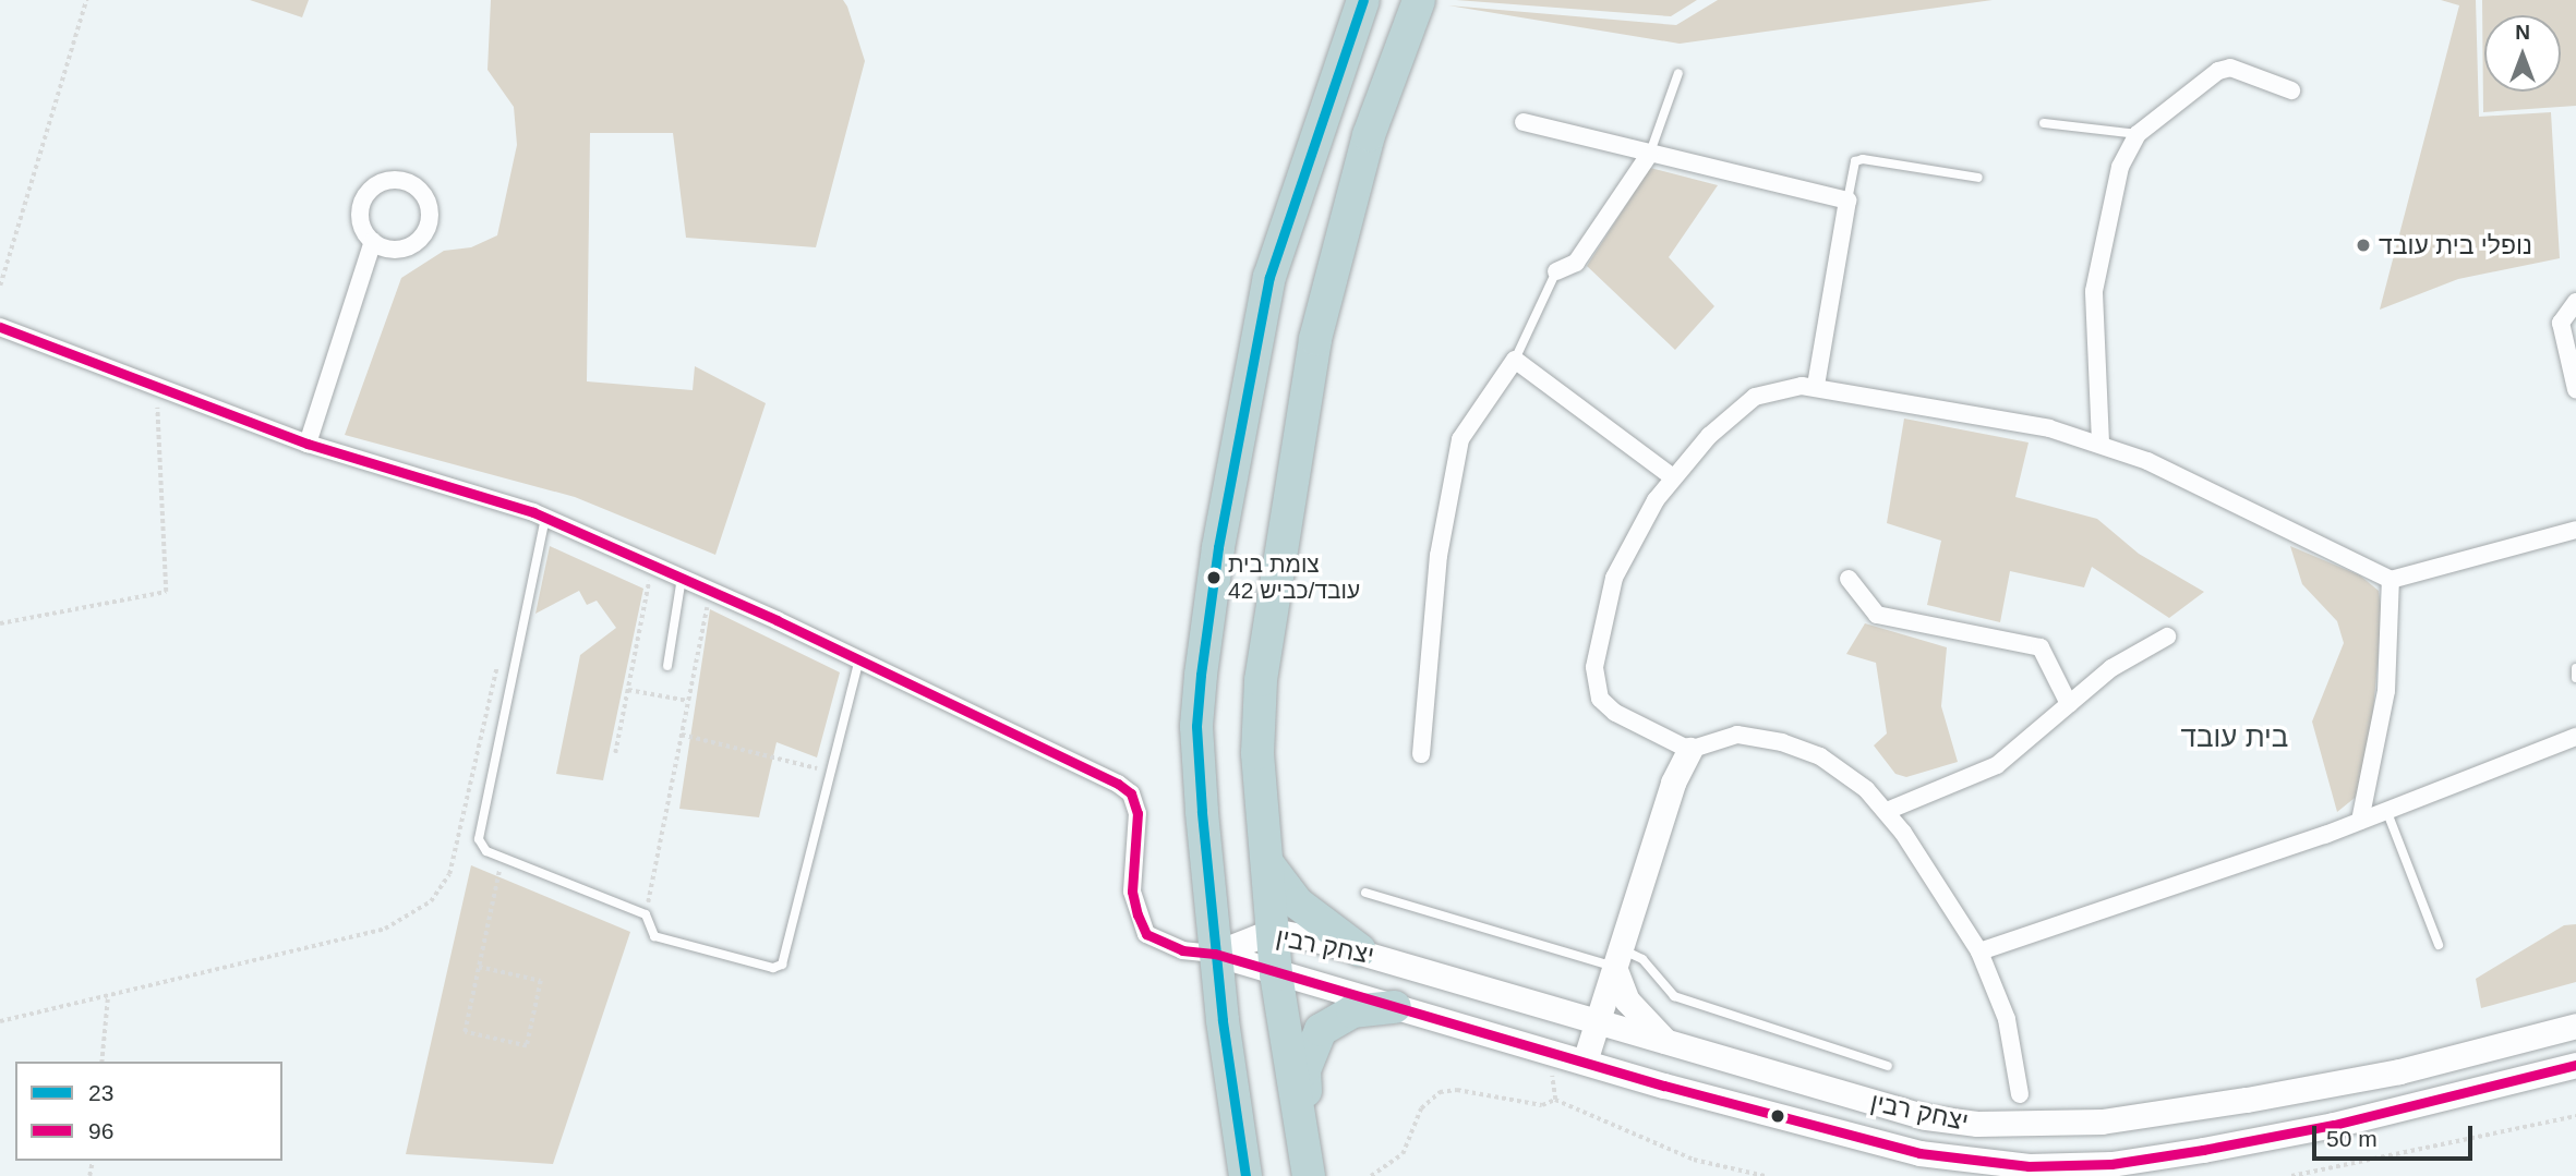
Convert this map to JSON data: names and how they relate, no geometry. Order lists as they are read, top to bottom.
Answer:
{
  "streets": {
    "main road": ["יצחק רבין"]
  },
  "districts": ["בית עובד"],
  "places": ["נופלי בית עובד", "צומת בית עובד/כביש 42"],
  "lines": ["transit line 23", "transit line 96"],
  "legend": ["23", "96"],
  "scale_bar": "50 m",
  "north": "top"
}
